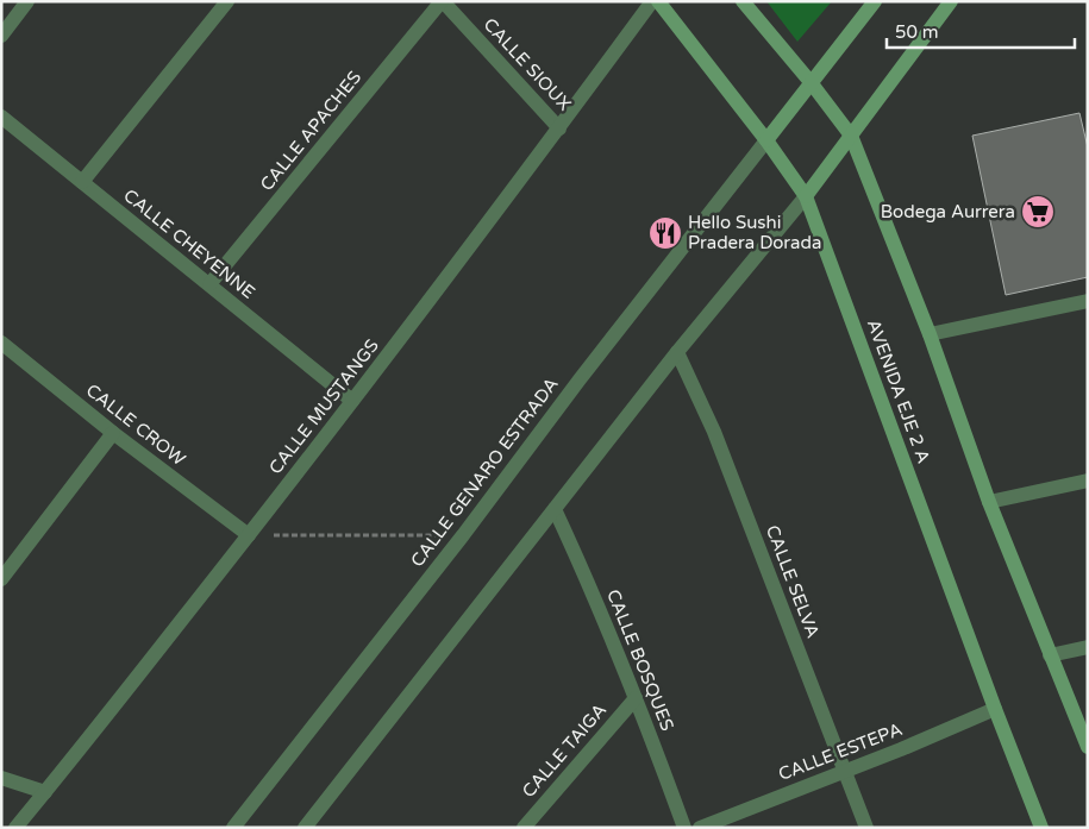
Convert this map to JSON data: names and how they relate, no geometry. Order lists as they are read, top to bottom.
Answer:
{
  "streets": {
    "street": [
      "CALLE SIOUX",
      "CALLE APACHES",
      "CALLE CHEYENNE",
      "AVENIDA EJE 2 A",
      "CALLE MUSTANGS",
      "CALLE CROW",
      "CALLE GENARO ESTRADA",
      "CALLE SELVA",
      "CALLE BOSQUES",
      "CALLE TAIGA",
      "CALLE ESTEPA"
    ]
  },
  "crossings": [
    ["CALLE SIOUX", "CALLE APACHES"],
    ["CALLE SIOUX", "CALLE MUSTANGS"],
    ["CALLE APACHES", "CALLE CHEYENNE"],
    ["CALLE CHEYENNE", "CALLE MUSTANGS"],
    ["AVENIDA EJE 2 A", "CALLE GENARO ESTRADA"],
    ["AVENIDA EJE 2 A", "CALLE ESTEPA"],
    ["CALLE MUSTANGS", "CALLE CROW"],
    ["CALLE SELVA", "CALLE ESTEPA"],
    ["CALLE BOSQUES", "CALLE TAIGA"]
  ],
  "places": {
    "supermarket": ["Bodega Aurrera"],
    "restaurant": ["Hello Sushi Pradera Dorada"]
  },
  "scale_bar": "50 m"
}
